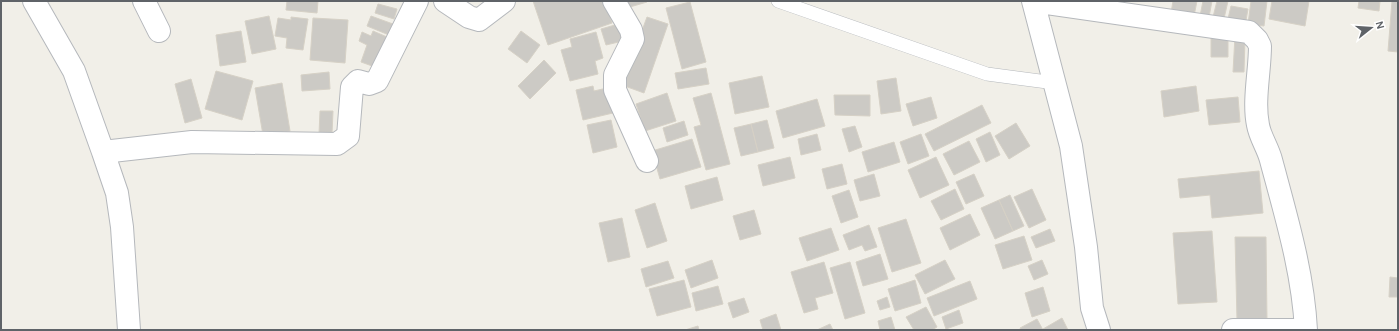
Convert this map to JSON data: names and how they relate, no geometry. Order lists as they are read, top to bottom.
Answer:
{
  "north": "right"
}
